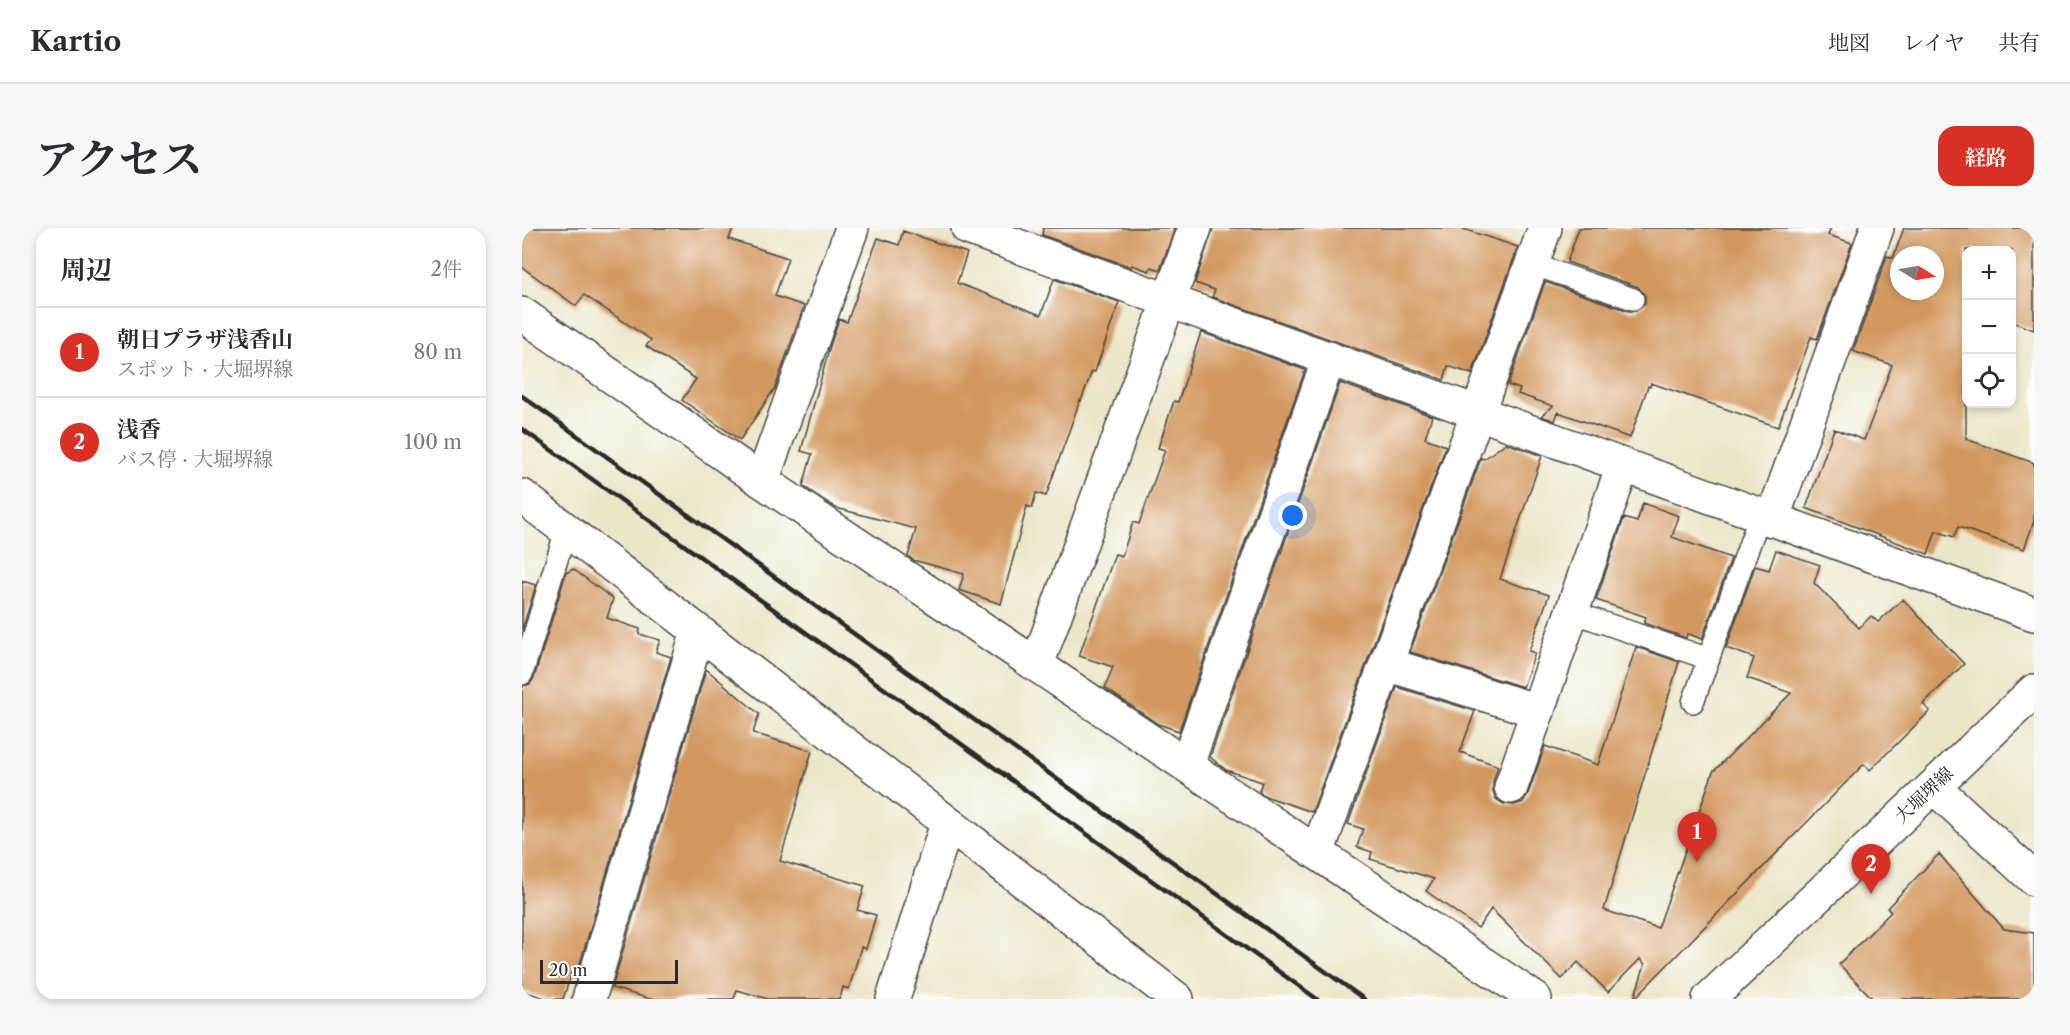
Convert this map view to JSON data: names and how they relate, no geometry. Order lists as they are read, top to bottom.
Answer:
{
  "streets": {
    "street": ["大堀堺線"]
  },
  "scale_bar": "20 m",
  "north": "right",
  "page": {
    "header": "Kartio",
    "nav": ["地図", "レイヤ", "共有"],
    "title": "アクセス",
    "buttons": "経路",
    "heading": ["周辺", "2件"],
    "map_buttons": ["+", "−"],
    "list": [
      {
        "mark": "1",
        "name": "朝日プラザ浅香山",
        "note": "スポット · 大堀堺線",
        "value": "80 m"
      },
      {
        "mark": "2",
        "name": "浅香",
        "note": "バス停 · 大堀堺線",
        "value": "100 m"
      }
    ],
    "pins": ["1", "2"],
    "scale": "20 m"
  }
}
